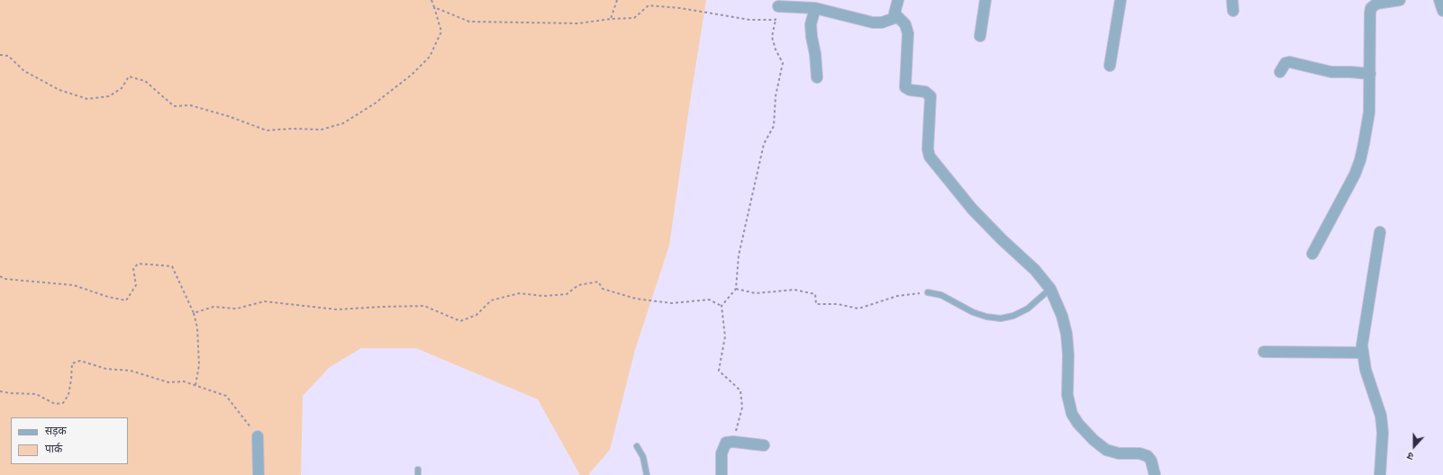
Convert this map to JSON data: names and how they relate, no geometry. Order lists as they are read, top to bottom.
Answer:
{
  "legend": ["सड़क", "पार्क"],
  "north": "bottom"
}
